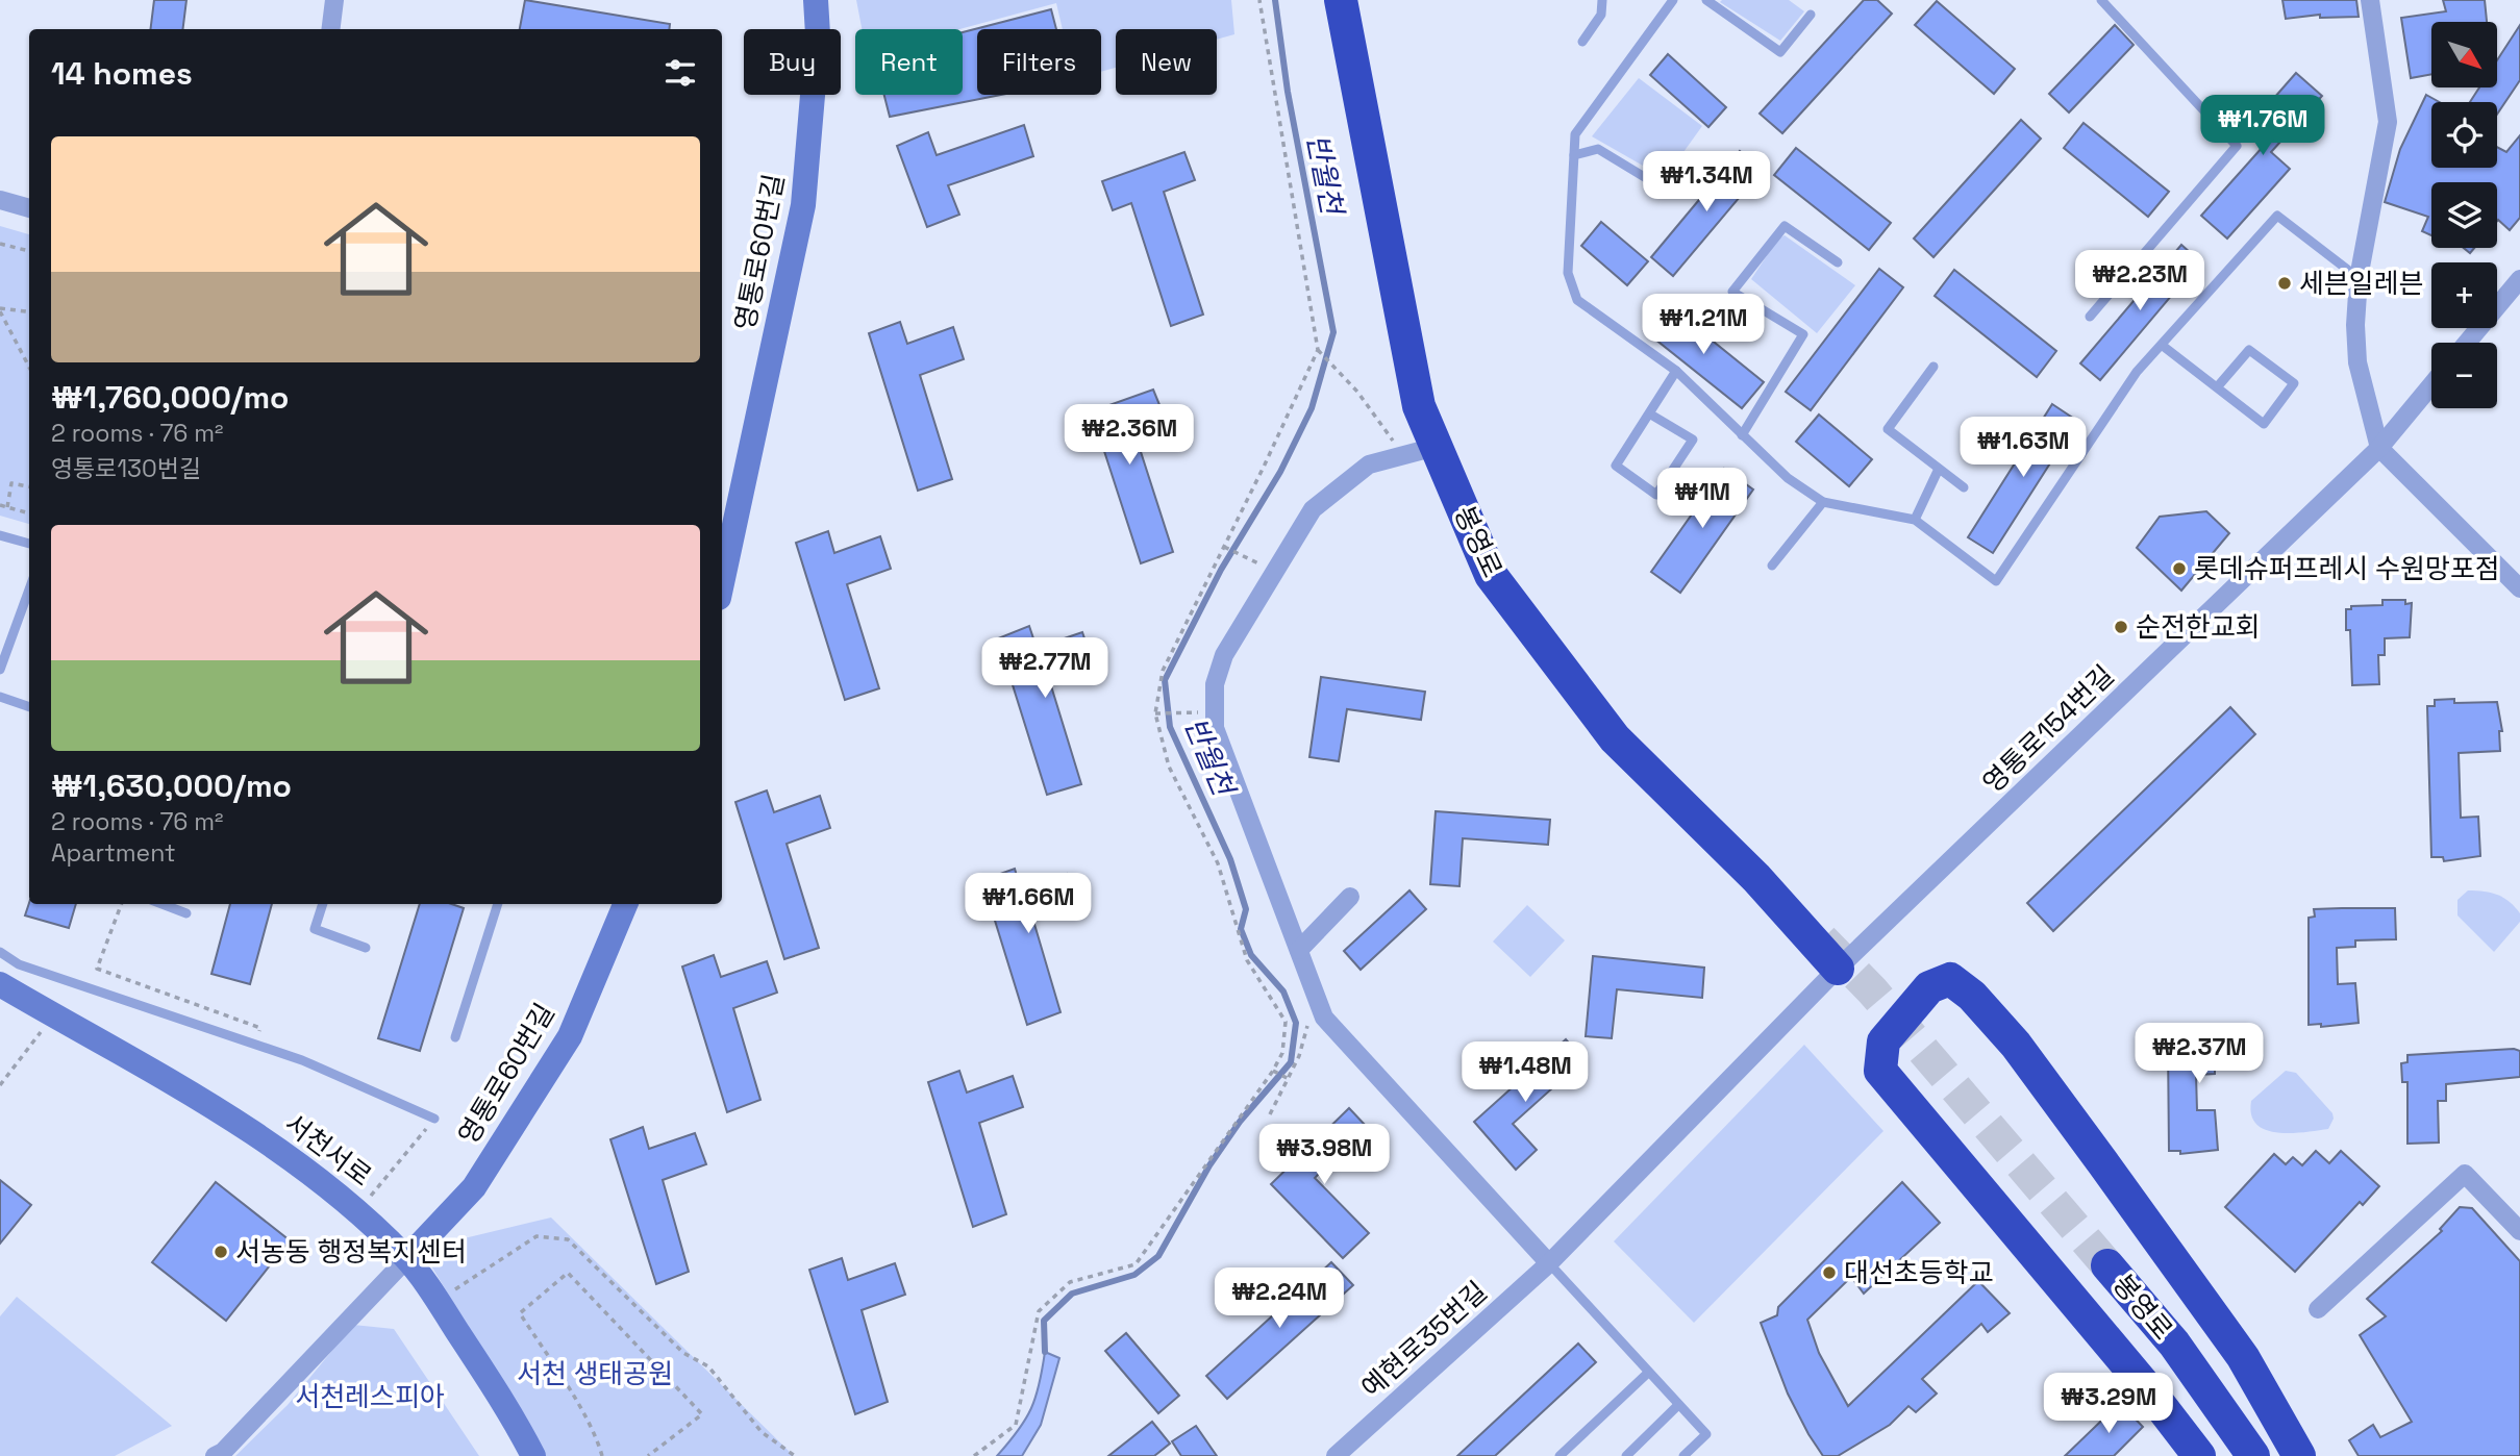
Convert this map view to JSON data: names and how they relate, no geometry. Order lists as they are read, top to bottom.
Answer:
{
  "streets": {
    "highway": ["봉영로"],
    "street": [
      "영통로60번길",
      "영통로154번길",
      "서천서로",
      "예현로35번길"
    ]
  },
  "crossings": [
    ["영통로60번길", "서천서로"],
    ["봉영로", "영통로154번길"],
    ["영통로154번길", "예현로35번길"]
  ],
  "water": ["반월천"],
  "parks": ["서천 생태공원", "서천레스피아"],
  "places": [
    "세븐일레븐",
    "롯데슈퍼프레시 수원망포점",
    "순전한교회",
    "서농동 행정복지센터",
    "대선초등학교"
  ],
  "north": "bottom right",
  "page": {
    "map_buttons": ["+", "−"],
    "chip": [
      "Buy",
      "Rent",
      "Filters",
      "New"
    ],
    "heading": "14 homes",
    "price": [
      "₩1.76M",
      "₩1.34M",
      "₩2.23M",
      "₩1.21M",
      "₩2.36M",
      "₩1.63M",
      "₩1M",
      "₩2.77M",
      "₩1.66M",
      "₩2.37M",
      "₩1.48M",
      "₩3.98M",
      "₩2.24M",
      "₩3.29M"
    ],
    "list": [
      {
        "name": "₩1,760,000/mo",
        "note": "2 rooms · 76 m² · 영통로130번길"
      },
      {
        "name": "₩1,630,000/mo",
        "note": "2 rooms · 76 m² · Apartment"
      }
    ]
  }
}
